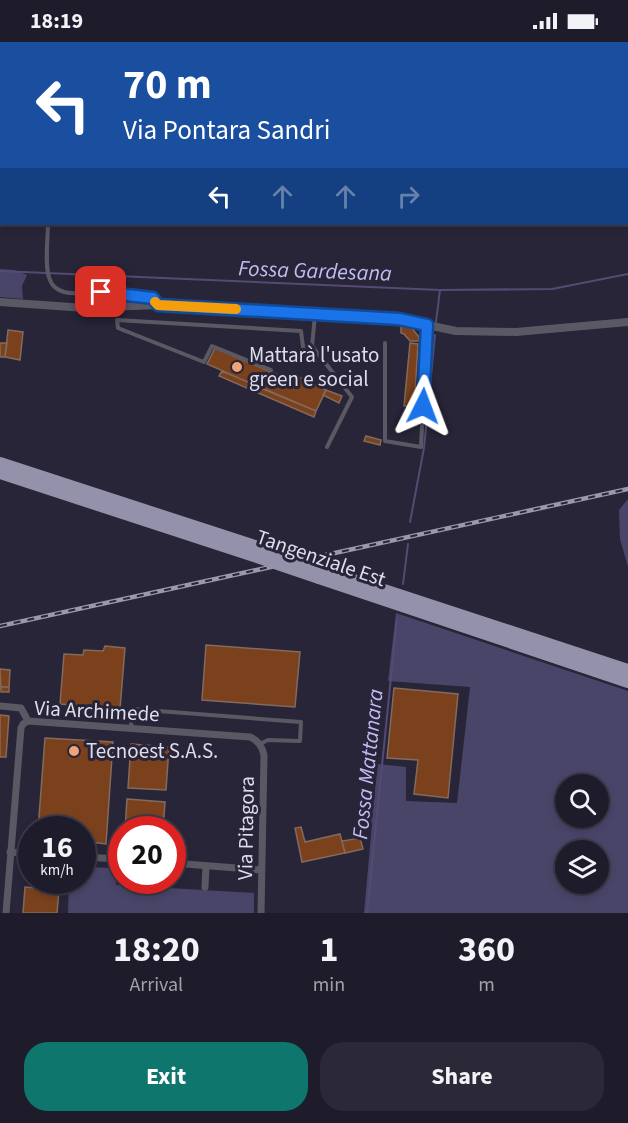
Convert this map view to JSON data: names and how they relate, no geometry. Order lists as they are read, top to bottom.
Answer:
{
  "streets": {
    "highway": ["Tangenziale Est"],
    "street": ["Via Archimede", "Via Pitagora"]
  },
  "crossings": [
    ["Via Archimede", "Via Pitagora"]
  ],
  "water": ["Fossa Gardesana", "Fossa Mattanara"],
  "places": ["Mattarà l'usato green e social", "Tecnoest S.A.S."],
  "page": {
    "status": "18:19",
    "turn": ["70 m", "Via Pontara Sandri"],
    "speed": "16 km/h",
    "limit": "20",
    "eta": [
      "18:20",
      "Arrival",
      "1",
      "min",
      "360",
      "m"
    ],
    "buttons": ["Exit", "Share"]
  }
}
